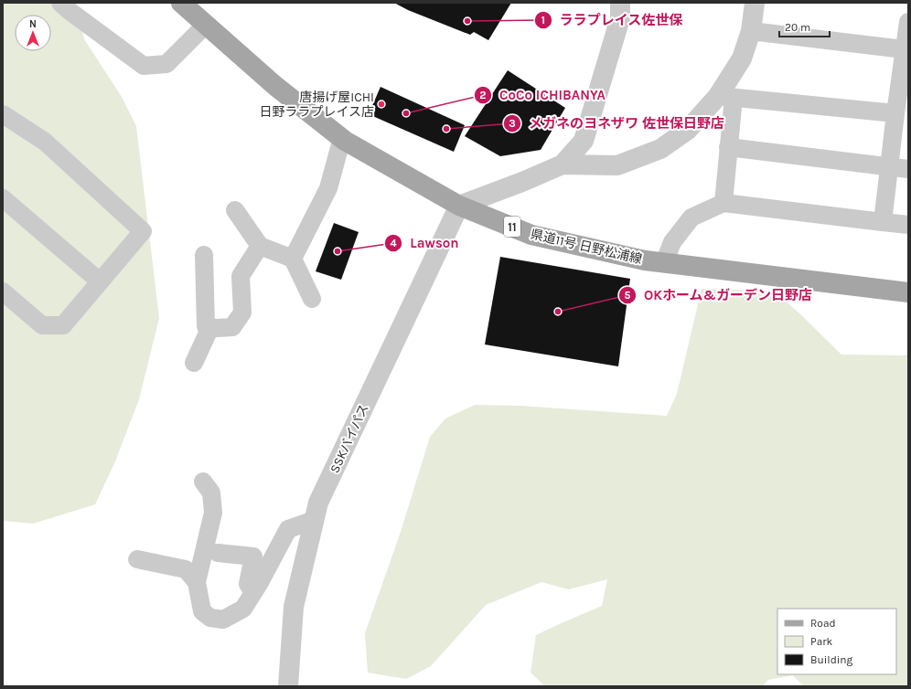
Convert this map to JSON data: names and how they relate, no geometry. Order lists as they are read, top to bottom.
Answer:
{
  "streets": {
    "main road": ["11", "県道11号 日野松浦線"],
    "street": ["SSKバイパス"]
  },
  "crossings": [
    ["県道11号 日野松浦線", "SSKバイパス"]
  ],
  "places": [
    "ララプレイス佐世保",
    "唐揚げ屋ICHI 日野ララプレイス店",
    "CoCo ICHIBANYA",
    "メガネのヨネザワ 佐世保日野店",
    "Lawson",
    "OKホーム&ガーデン日野店"
  ],
  "legend": ["Road", "Park", "Building"],
  "scale_bar": "20 m",
  "north": "top"
}
